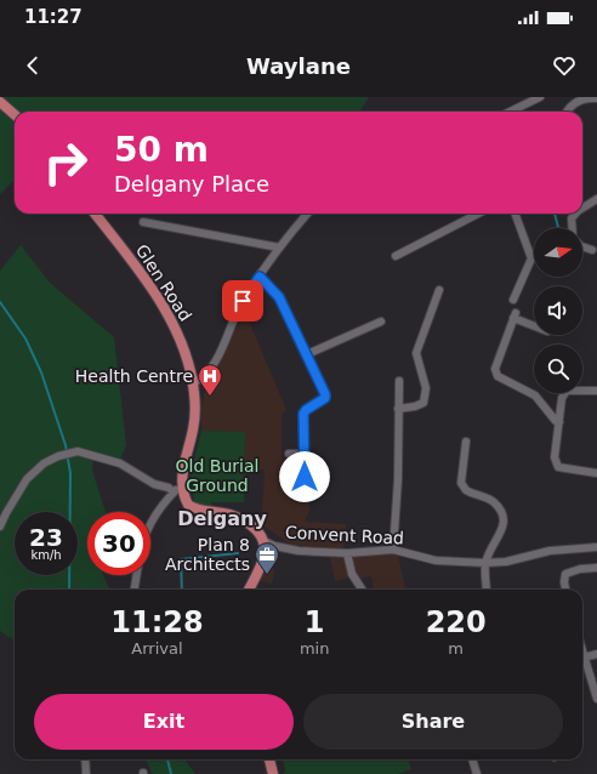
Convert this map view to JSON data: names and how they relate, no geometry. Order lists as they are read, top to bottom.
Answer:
{
  "streets": {
    "main road": ["Glen Road"],
    "street": ["Convent Road"]
  },
  "districts": ["Delgany"],
  "parks": ["Old Burial Ground"],
  "places": {
    "hospital": ["Health Centre"],
    "office": ["Plan 8 Architects"]
  },
  "north": "right",
  "page": {
    "status": "11:27",
    "header": "Waylane",
    "turn": ["50 m", "Delgany Place"],
    "speed": "23 km/h",
    "limit": "30",
    "eta": [
      "11:28",
      "Arrival",
      "1",
      "min",
      "220",
      "m"
    ],
    "buttons": ["Exit", "Share"]
  }
}
